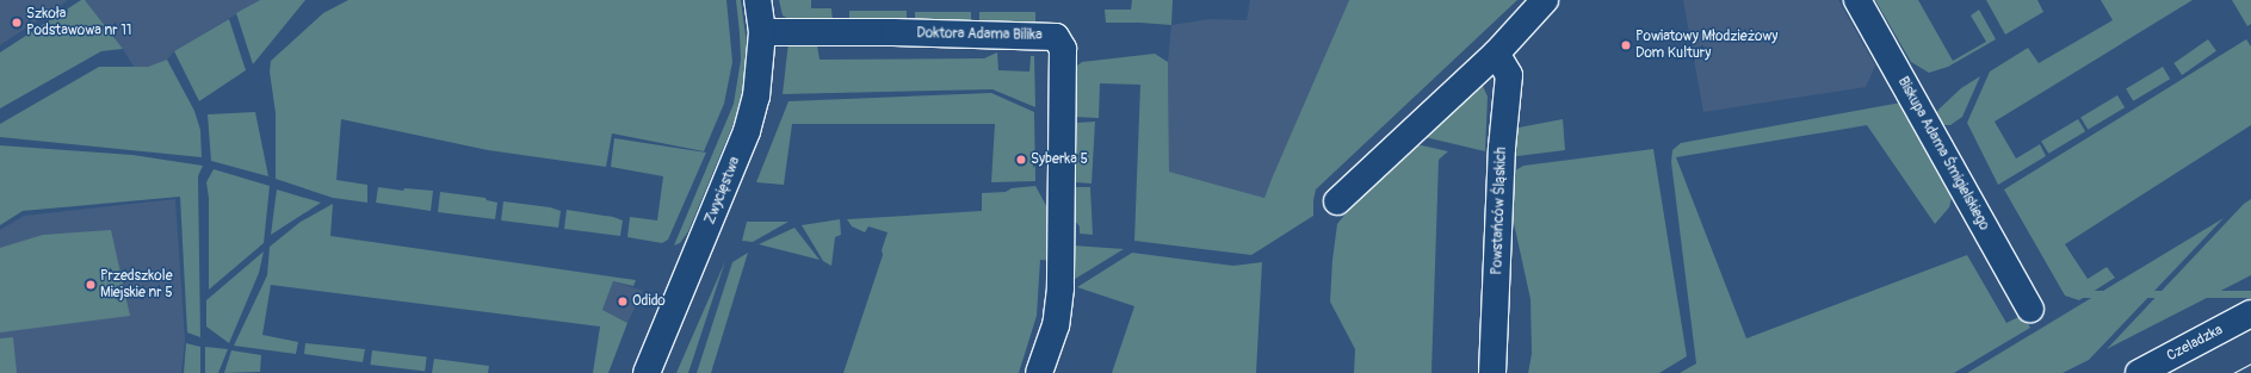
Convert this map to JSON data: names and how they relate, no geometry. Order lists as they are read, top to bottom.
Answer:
{
  "streets": {
    "street": [
      "Doktora Adama Bilika",
      "Biskupa Adama Śmigielskiego",
      "Zwycięstwa",
      "Powstańców Śląskich",
      "Czeladzka"
    ]
  },
  "crossings": [
    ["Doktora Adama Bilika", "Zwycięstwa"]
  ],
  "places": [
    "Szkoła Podstawowa nr 11",
    "Powiatowy Młodzieżowy Dom Kultury",
    "Syberka 5",
    "Przedszkole Miejskie nr 5",
    "Odido"
  ]
}
